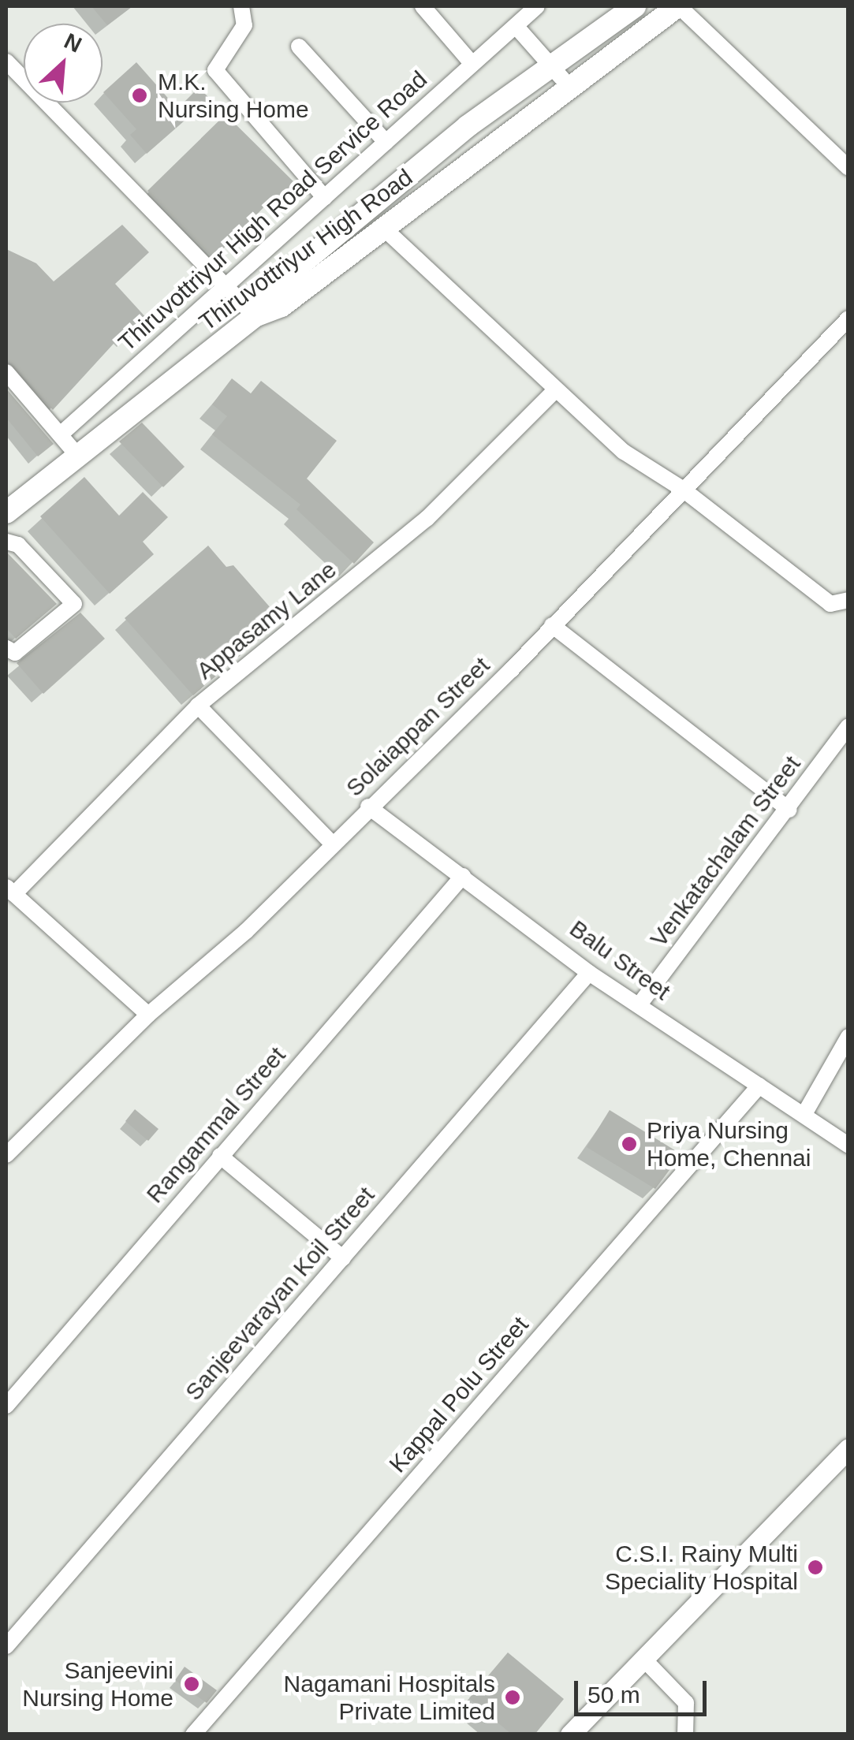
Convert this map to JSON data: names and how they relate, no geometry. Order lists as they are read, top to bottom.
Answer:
{
  "streets": {
    "main road": ["Thiruvottriyur High Road"],
    "street": [
      "Thiruvottriyur High Road Service Road",
      "Appasamy Lane",
      "Solaiappan Street",
      "Venkatachalam Street",
      "Balu Street",
      "Rangammal Street",
      "Sanjeevarayan Koil Street",
      "Kappal Polu Street"
    ]
  },
  "crossings": [
    ["Solaiappan Street", "Balu Street"],
    ["Venkatachalam Street", "Balu Street"],
    ["Balu Street", "Rangammal Street"],
    ["Balu Street", "Sanjeevarayan Koil Street"],
    ["Balu Street", "Kappal Polu Street"]
  ],
  "places": [
    "M.K. Nursing Home",
    "Priya Nursing Home, Chennai",
    "C.S.I. Rainy Multi Speciality Hospital",
    "Sanjeevini Nursing Home",
    "Nagamani Hospitals Private Limited"
  ],
  "scale_bar": "50 m",
  "north": "top right"
}
